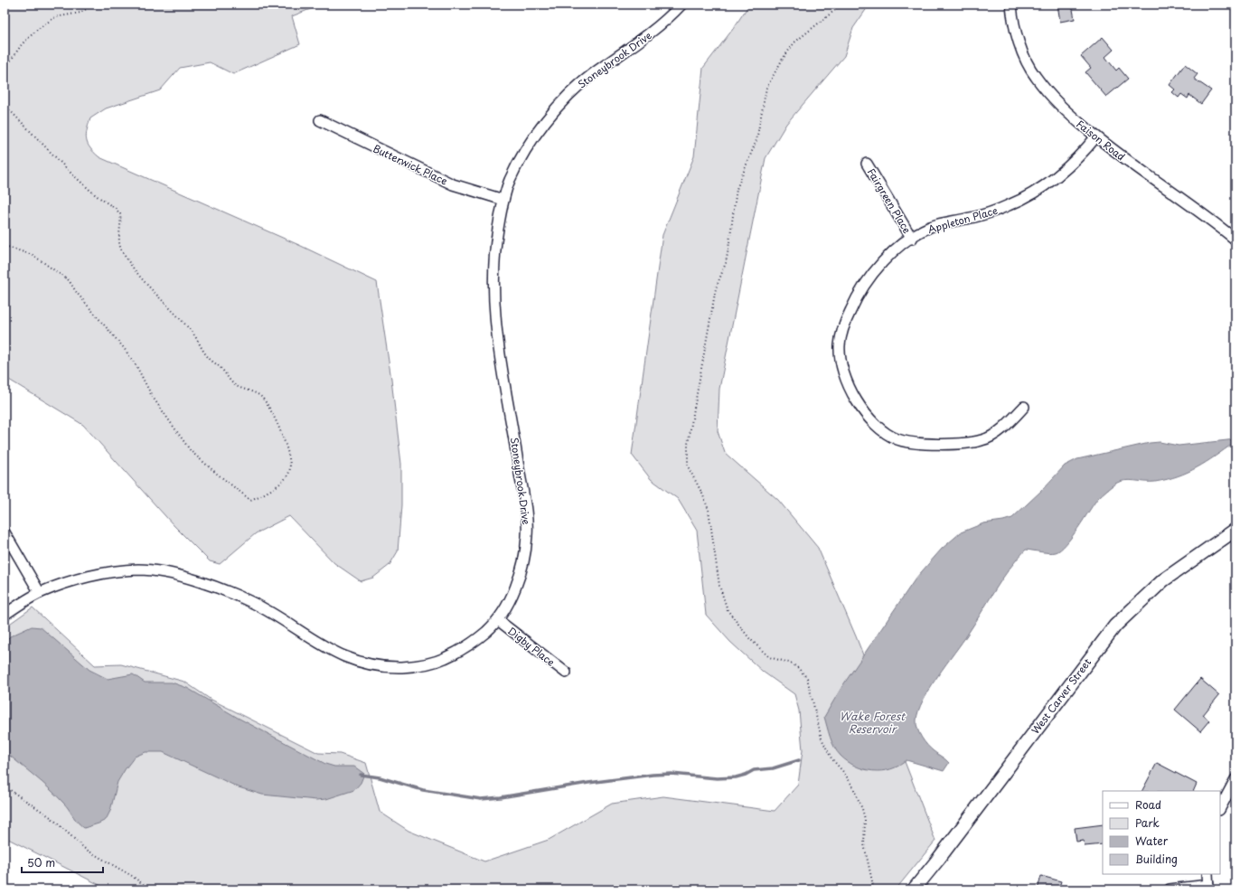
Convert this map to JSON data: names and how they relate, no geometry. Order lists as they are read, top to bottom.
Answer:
{
  "streets": {
    "street": [
      "Stoneybrook Drive",
      "Faison Road",
      "Butterwick Place",
      "Fairgreen Place",
      "Appleton Place",
      "Digby Place",
      "West Carver Street"
    ]
  },
  "crossings": [
    ["Stoneybrook Drive", "Butterwick Place"],
    ["Stoneybrook Drive", "Digby Place"],
    ["Faison Road", "Appleton Place"],
    ["Fairgreen Place", "Appleton Place"]
  ],
  "water": ["Wake Forest Reservoir"],
  "legend": [
    "Road",
    "Park",
    "Water",
    "Building"
  ],
  "scale_bar": "50 m"
}
